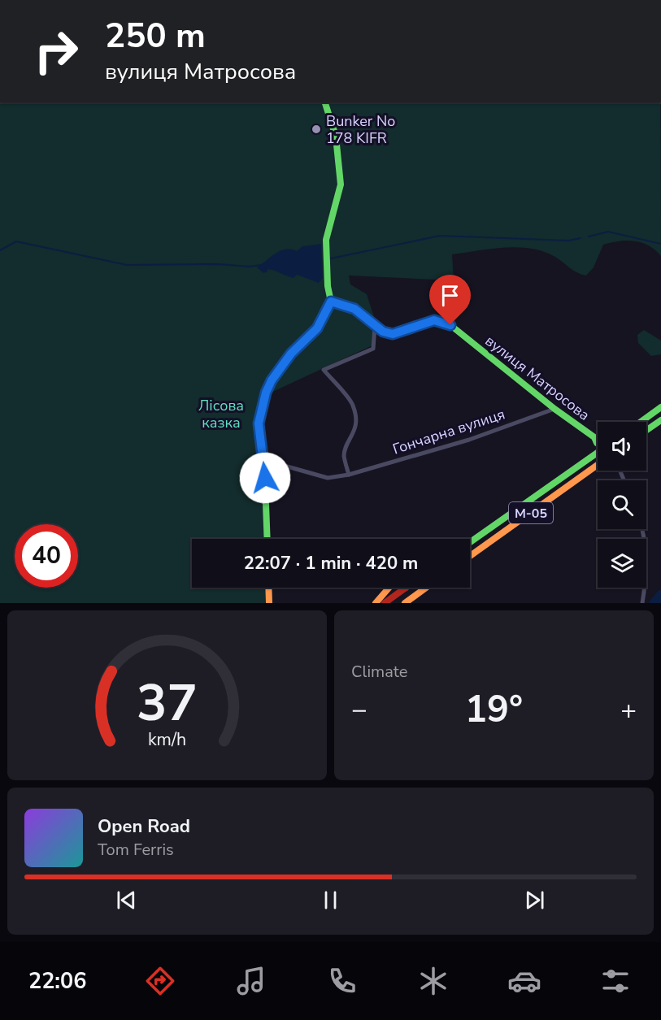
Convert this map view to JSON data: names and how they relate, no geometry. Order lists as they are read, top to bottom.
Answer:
{
  "streets": {
    "main road": ["вулиця Матросова", "М-05"],
    "street": ["Гончарна вулиця"]
  },
  "crossings": [
    ["вулиця Матросова", "Гончарна вулиця"]
  ],
  "parks": ["Лісова казка"],
  "places": ["Bunker No 178 KIFR"],
  "page": {
    "turn": ["250 m", "вулиця Матросова"],
    "limit": "40",
    "trip": "22:07 · 1 min · 420 m",
    "tile": "Climate",
    "heat": ["−", "19°", "+"],
    "song": ["Open Road", "Tom Ferris"],
    "tabs": "22:06",
    "gauge": ["37", "km/h"]
  }
}
